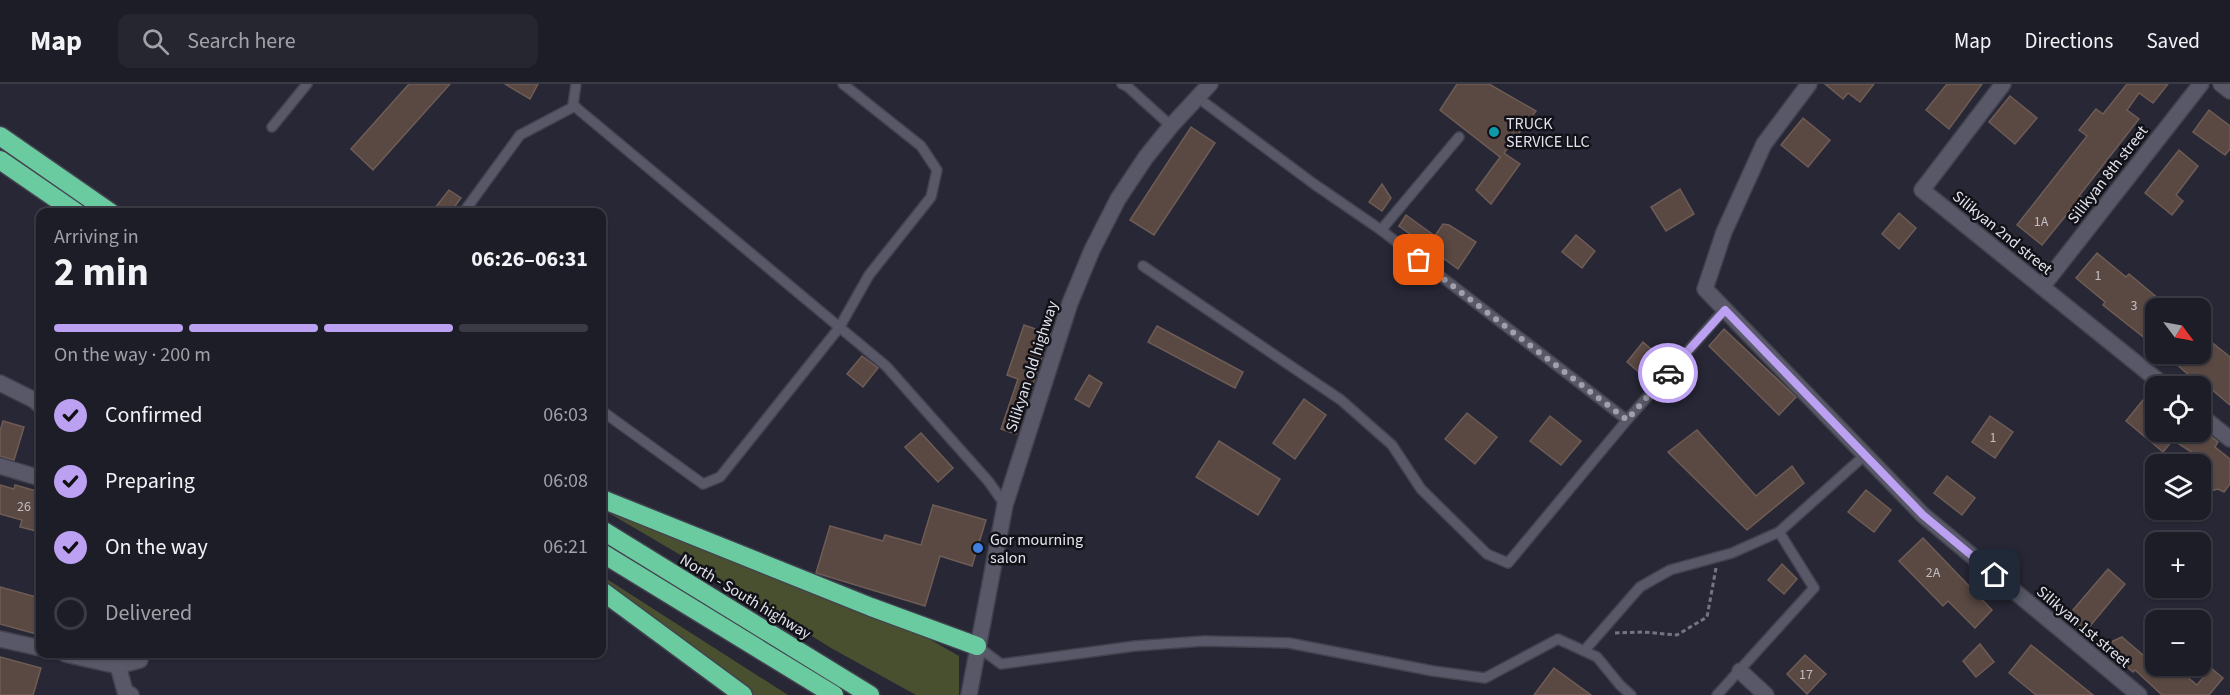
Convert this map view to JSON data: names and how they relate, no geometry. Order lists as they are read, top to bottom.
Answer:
{
  "streets": {
    "highway": ["North - South highway"],
    "street": [
      "Silikyan 8th street",
      "Silikyan 2nd street",
      "Silikyan old highway",
      "Silikyan 1st street"
    ]
  },
  "crossings": [
    ["Silikyan 8th street", "Silikyan 2nd street"]
  ],
  "places": ["TRUCK SERVICE LLC", "Gor mourning salon"],
  "house_numbers": [
    "1A",
    "1",
    "3",
    "1",
    "26",
    "2A",
    "17"
  ],
  "north": "bottom right",
  "page": {
    "header": "Map",
    "search": "Search here",
    "nav": ["Map", "Directions", "Saved"],
    "heading": ["2 min", "Arriving in", "06:26–06:31"],
    "map_buttons": ["+", "−"],
    "bar": "On the way · 200 m",
    "list": [
      ["Confirmed", "06:03"],
      ["Preparing", "06:08"],
      ["On the way", "06:21"],
      "Delivered"
    ]
  }
}
